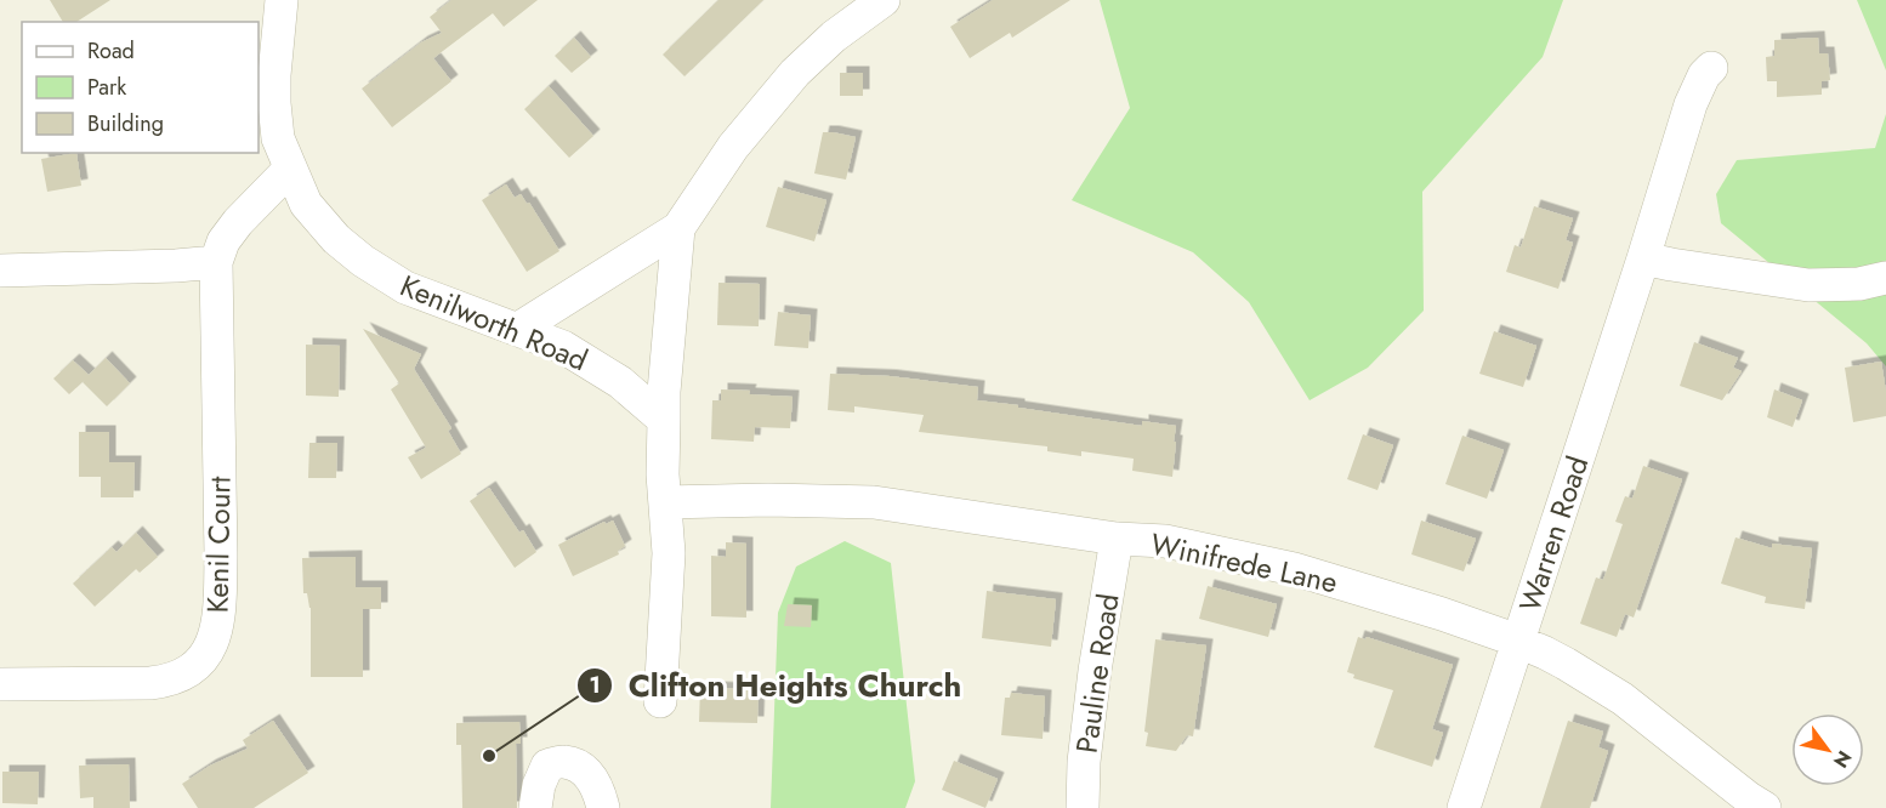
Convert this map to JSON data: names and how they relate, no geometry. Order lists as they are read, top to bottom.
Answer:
{
  "streets": {
    "street": [
      "Kenilworth Road",
      "Warren Road",
      "Kenil Court",
      "Winifrede Lane",
      "Pauline Road"
    ]
  },
  "crossings": [
    ["Kenilworth Road", "Kenil Court"],
    ["Warren Road", "Winifrede Lane"],
    ["Winifrede Lane", "Pauline Road"]
  ],
  "places": ["Clifton Heights Church"],
  "legend": ["Road", "Park", "Building"],
  "north": "bottom right"
}
